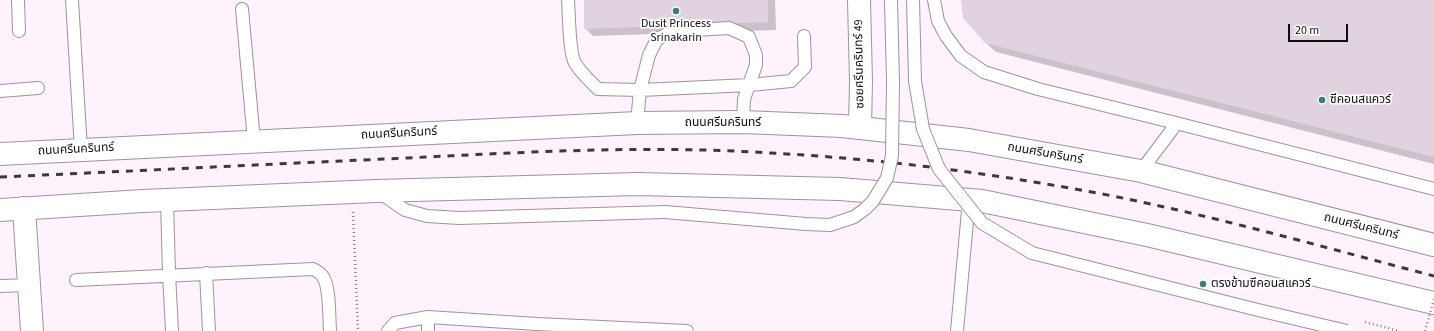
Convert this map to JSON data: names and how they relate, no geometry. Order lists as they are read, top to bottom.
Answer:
{
  "streets": {
    "main road": ["ซอยศรีนครินทร์ 49", "ถนนศรีนครินทร์"]
  },
  "crossings": [
    ["ซอยศรีนครินทร์ 49", "ถนนศรีนครินทร์"]
  ],
  "places": ["Dusit Princess Srinakarin", "ซีคอนสแควร์", "ตรงข้ามซีคอนสแควร์"],
  "scale_bar": "20 m"
}
